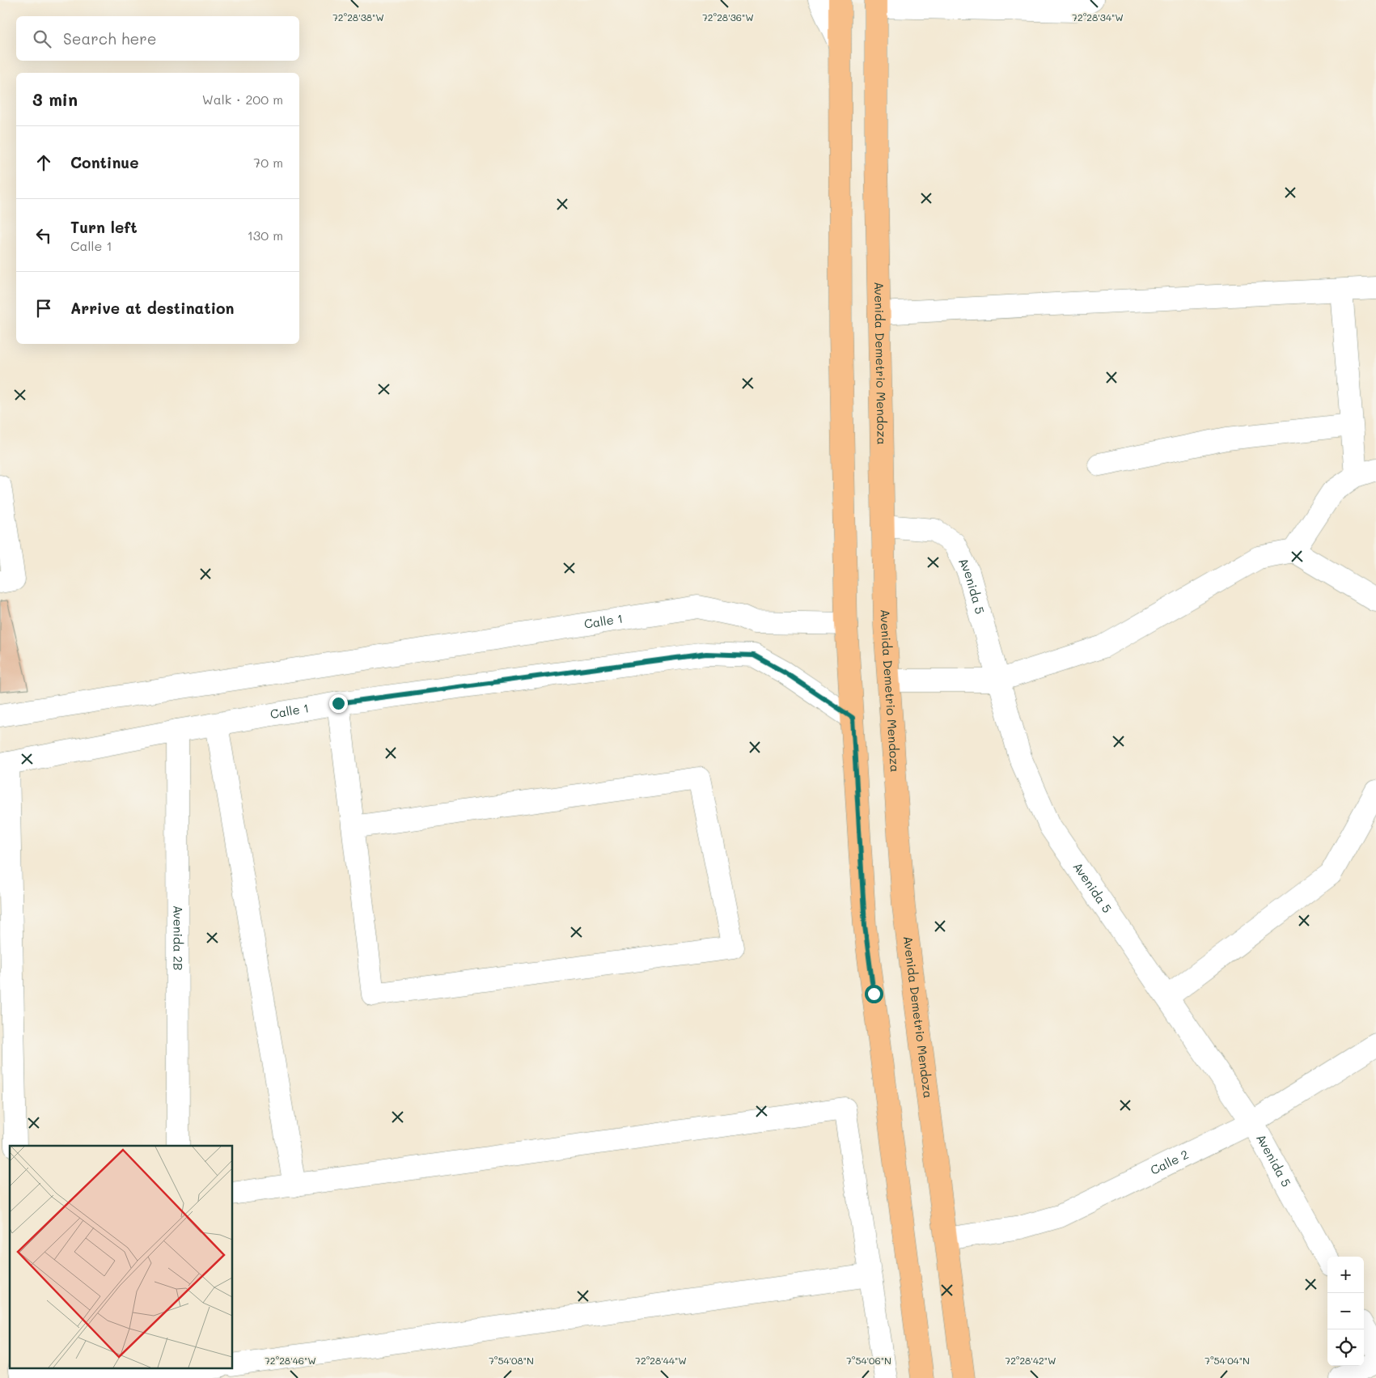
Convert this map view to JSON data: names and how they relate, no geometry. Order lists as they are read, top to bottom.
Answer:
{
  "streets": {
    "main road": ["Avenida Demetrio Mendoza"],
    "street": [
      "Avenida 5",
      "Calle 1",
      "Avenida 2B",
      "Calle 2"
    ]
  },
  "crossings": [
    ["Avenida Demetrio Mendoza", "Avenida 5"],
    ["Avenida Demetrio Mendoza", "Calle 2"],
    ["Avenida 5", "Calle 2"],
    ["Calle 1", "Avenida 2B"]
  ],
  "page": {
    "search": "Search here",
    "heading": ["3 min", "Walk · 200 m"],
    "list": [
      ["Continue", "70 m"],
      ["Turn left", "Calle 1", "130 m"],
      "Arrive at destination"
    ],
    "map_buttons": ["+", "−"]
  },
  "coordinates": [
    "72°28'38\"W",
    "72°28'36\"W",
    "72°28'34\"W",
    "7°54'08\"N",
    "7°54'06\"N",
    "7°54'04\"N",
    "72°28'46\"W",
    "72°28'44\"W",
    "72°28'42\"W"
  ]
}
